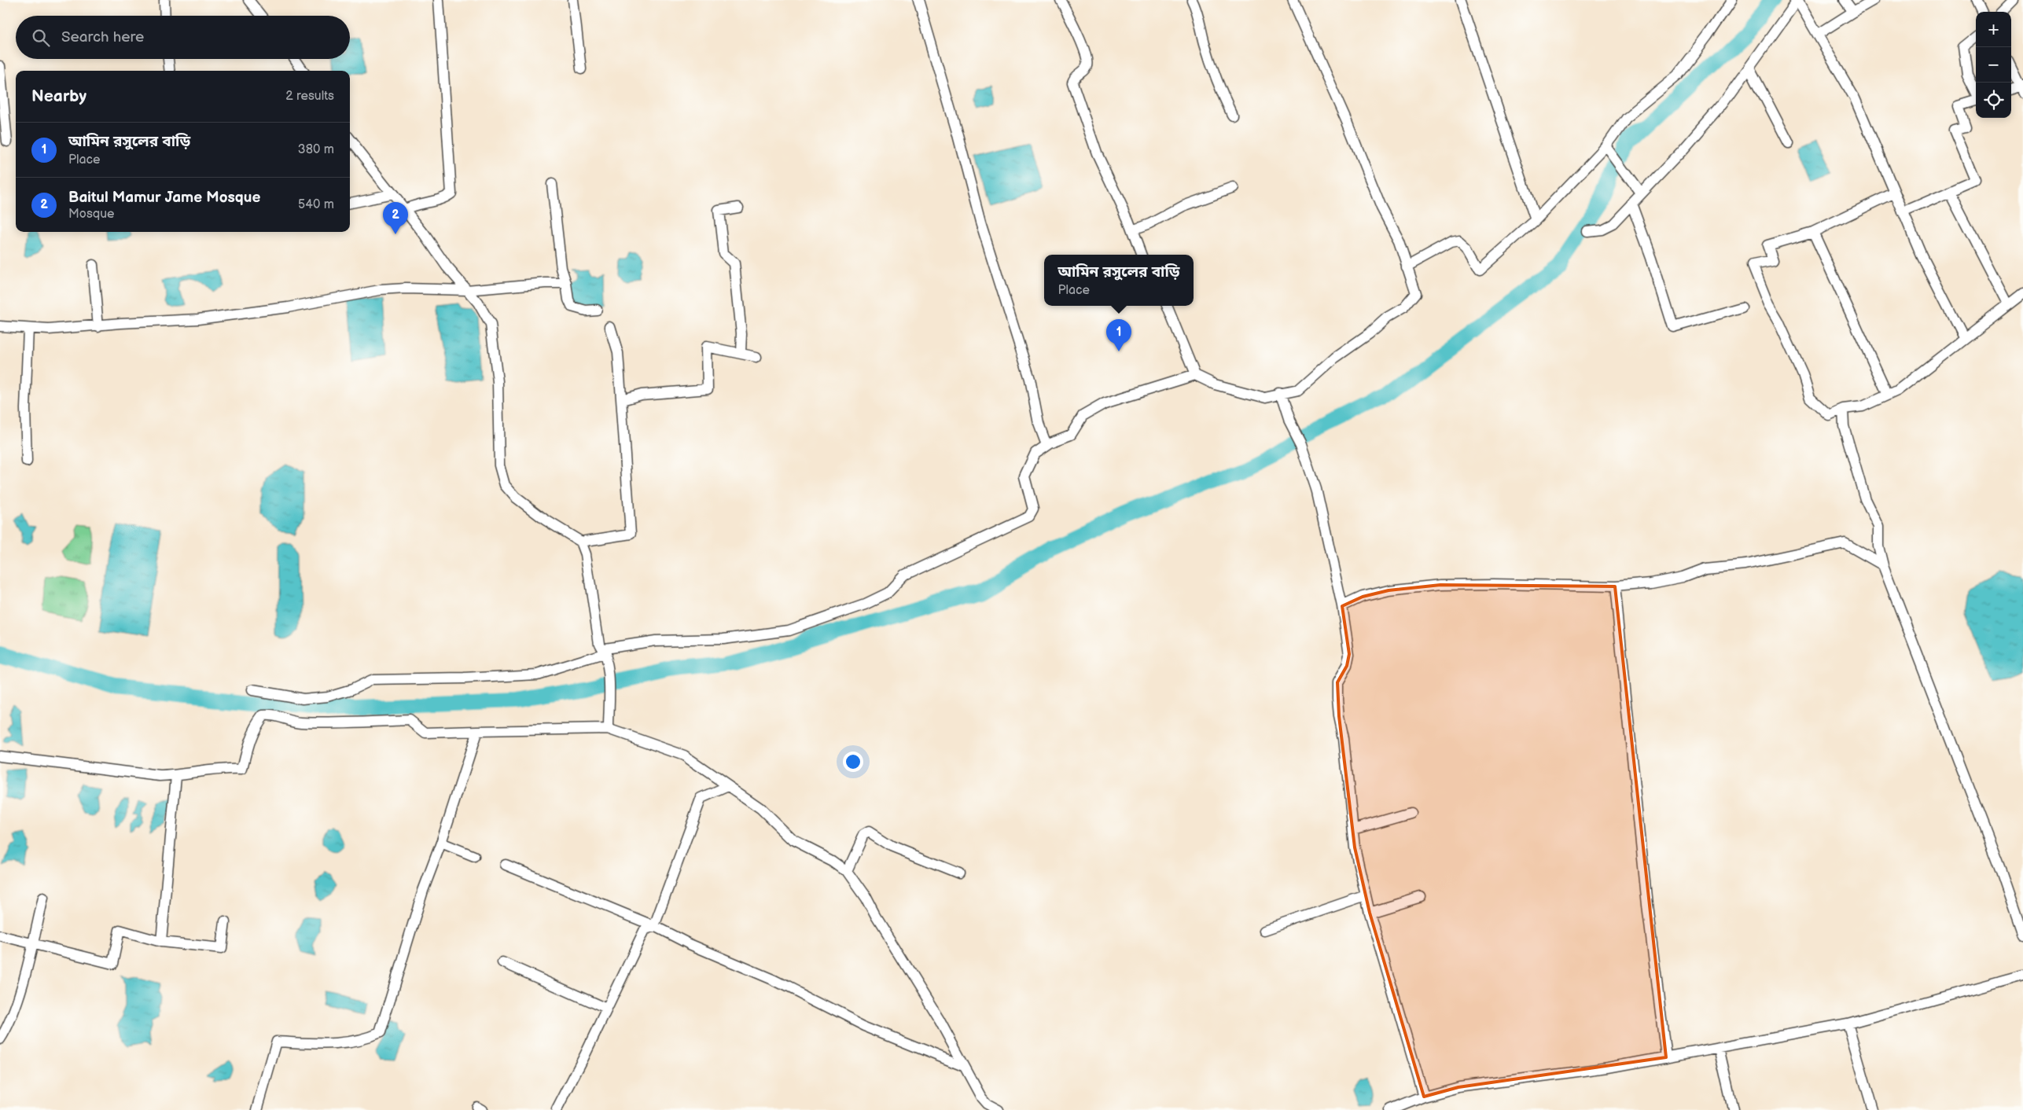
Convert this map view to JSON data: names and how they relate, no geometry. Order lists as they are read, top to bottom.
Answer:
{
  "page": {
    "map_buttons": ["+", "−"],
    "search": "Search here",
    "heading": ["Nearby", "2 results"],
    "list": [
      {
        "mark": "1",
        "name": "আমিন রসুলের বাড়ি",
        "note": "Place",
        "value": "380 m"
      },
      {
        "mark": "2",
        "name": "Baitul Mamur Jame Mosque",
        "note": "Mosque",
        "value": "540 m"
      }
    ],
    "pins": ["2", "1"],
    "popup": ["আমিন রসুলের বাড়ি", "Place"]
  }
}
